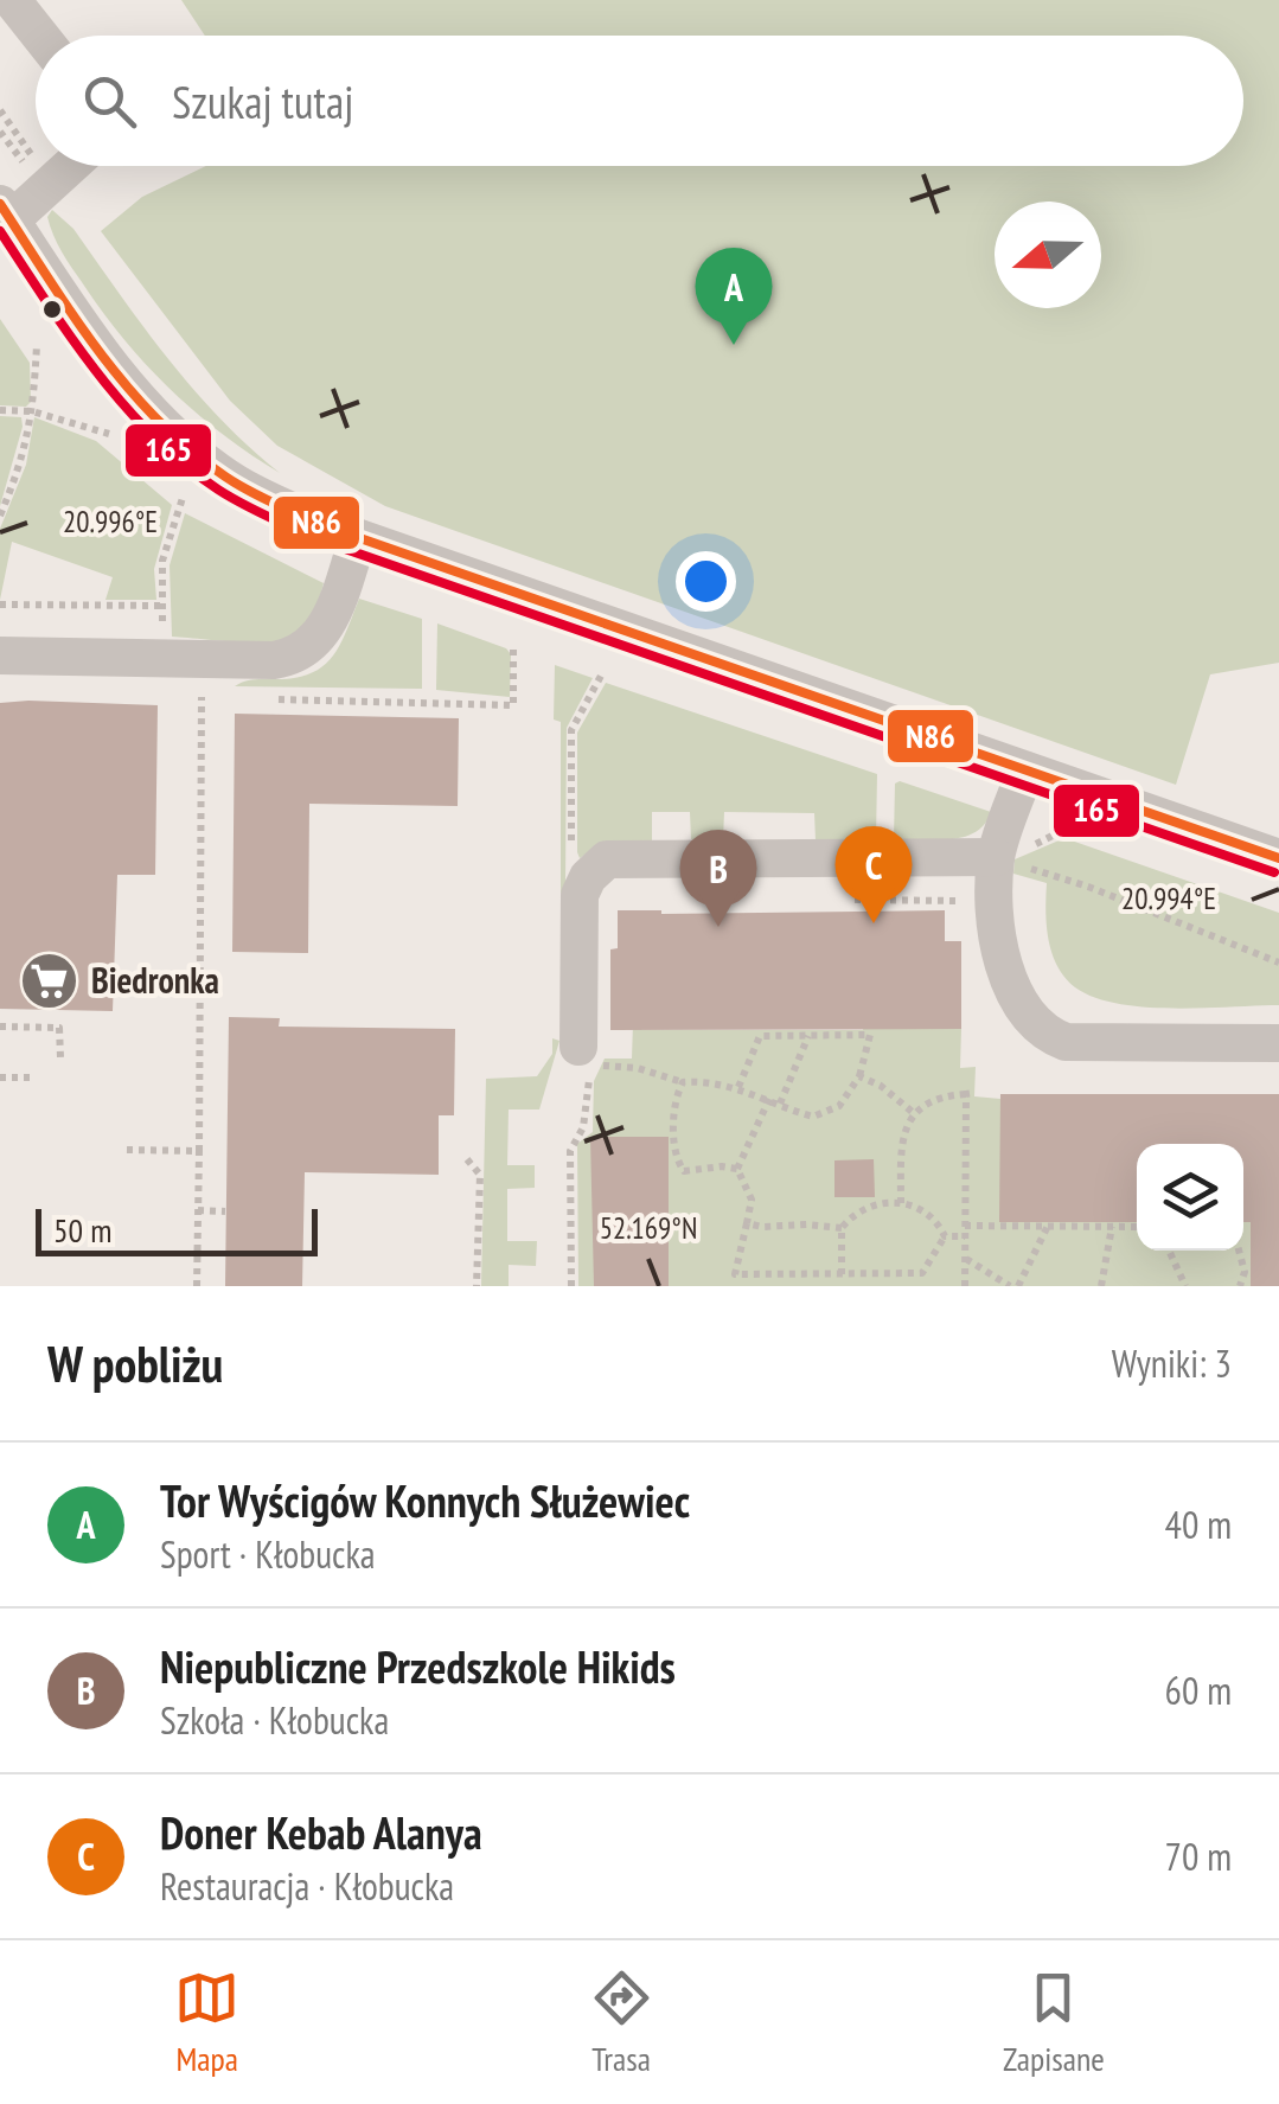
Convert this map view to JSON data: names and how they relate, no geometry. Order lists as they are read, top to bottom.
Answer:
{
  "places": {
    "supermarket": ["Biedronka"]
  },
  "lines": ["transit line N86", "transit line 165"],
  "scale_bar": "50 m",
  "north": "left",
  "page": {
    "search": "Szukaj tutaj",
    "pins": ["A", "C", "B"],
    "scale": "50 m",
    "heading": ["W pobliżu", "Wyniki: 3"],
    "list": [
      {
        "mark": "A",
        "name": "Tor Wyścigów Konnych Służewiec",
        "note": "Sport · Kłobucka",
        "value": "40 m"
      },
      {
        "mark": "B",
        "name": "Niepubliczne Przedszkole Hikids",
        "note": "Szkoła · Kłobucka",
        "value": "60 m"
      },
      {
        "mark": "C",
        "name": "Doner Kebab Alanya",
        "note": "Restauracja · Kłobucka",
        "value": "70 m"
      }
    ],
    "nav": ["Mapa", "Trasa", "Zapisane"]
  },
  "coordinates": ["20.996°E", "20.994°E", "52.169°N"]
}
